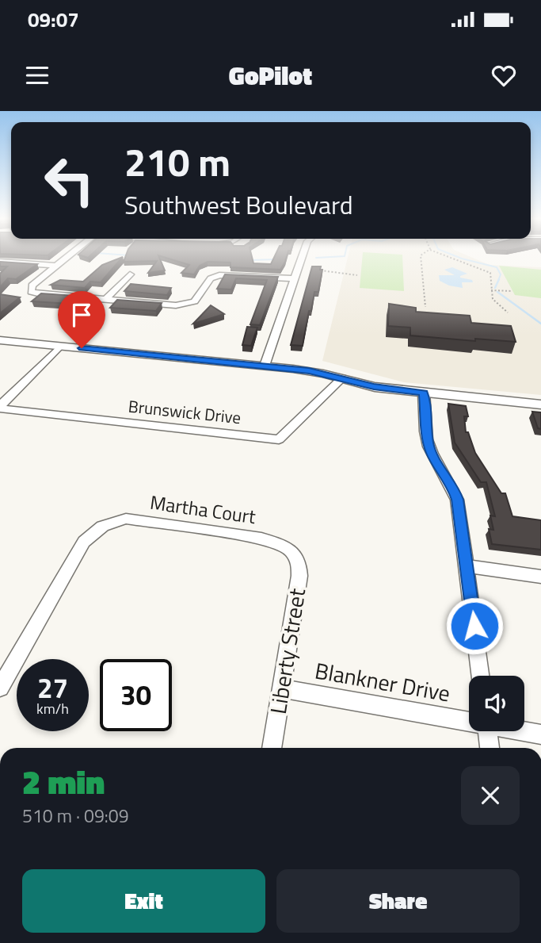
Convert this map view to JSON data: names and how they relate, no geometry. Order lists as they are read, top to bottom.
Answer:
{
  "streets": {
    "street": [
      "Brunswick Drive",
      "Martha Court",
      "Liberty Street",
      "Blankner Drive"
    ]
  },
  "crossings": [
    ["Martha Court", "Liberty Street"],
    ["Liberty Street", "Blankner Drive"]
  ],
  "page": {
    "status": "09:07",
    "header": "GoPilot",
    "turn": ["210 m", "Southwest Boulevard"],
    "speed": "27 km/h",
    "limit": "30",
    "heading": ["2 min", "510 m · 09:09"],
    "buttons": ["Exit", "Share"]
  }
}
